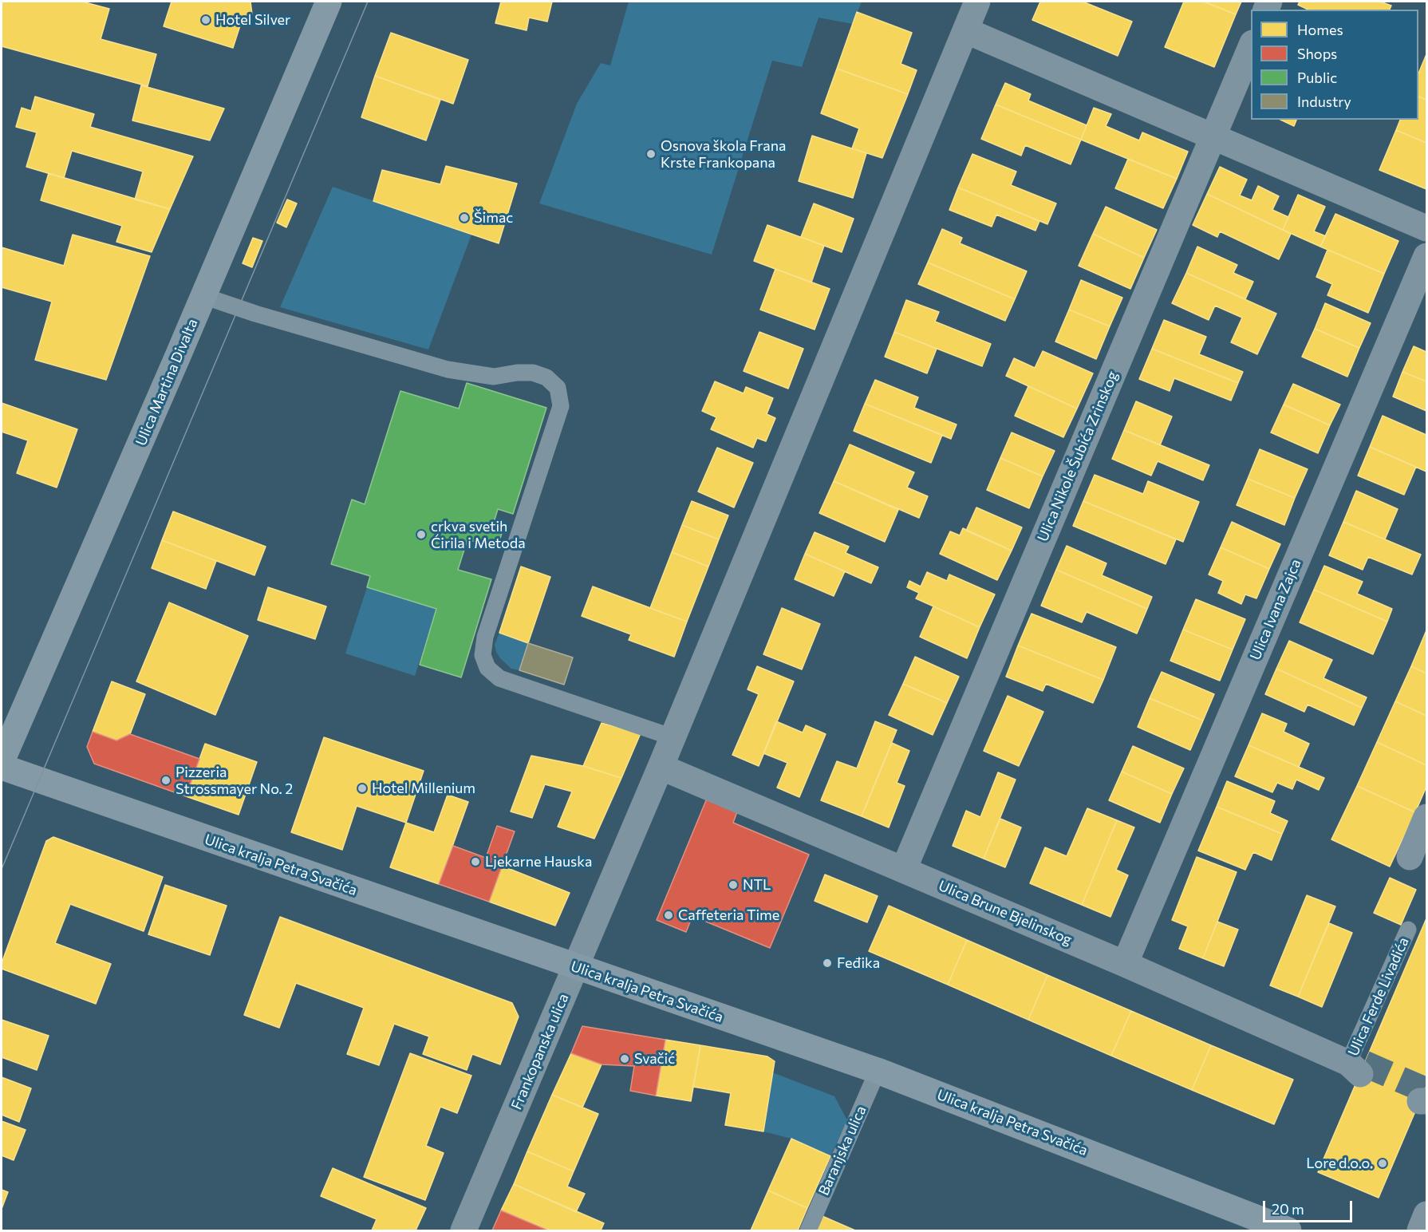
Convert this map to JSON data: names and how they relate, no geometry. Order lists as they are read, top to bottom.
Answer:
{
  "streets": {
    "main road": ["Ulica Martina Divalta", "Ulica kralja Petra Svačića"],
    "street": [
      "Ulica Nikole Šubića Zrinskog",
      "Ulica Ivana Zajca",
      "Ulica Brune Bjelinskog",
      "Frankopanska ulica"
    ],
    "lane": ["Ulica Ferde Livadića", "Baranjska ulica"]
  },
  "crossings": [
    ["Ulica Nikole Šubića Zrinskog", "Ulica Brune Bjelinskog"],
    ["Ulica Ivana Zajca", "Ulica Brune Bjelinskog"],
    ["Ulica kralja Petra Svačića", "Frankopanska ulica"],
    ["Ulica kralja Petra Svačića", "Baranjska ulica"],
    ["Ulica Brune Bjelinskog", "Ulica Ferde Livadića"],
    ["Ulica Brune Bjelinskog", "Frankopanska ulica"]
  ],
  "places": [
    "Hotel Silver",
    "Osnova škola Frana Krste Frankopana",
    "Šimac",
    "crkva svetih Ćirila i Metoda",
    "Pizzeria Strossmayer No. 2",
    "Hotel Millenium",
    "Ljekarne Hauska",
    "NTL",
    "Caffeteria Time",
    "Feđika",
    "Svačić",
    "Lore d.o.o."
  ],
  "legend": [
    "Homes",
    "Shops",
    "Public",
    "Industry"
  ],
  "scale_bar": "20 m"
}
